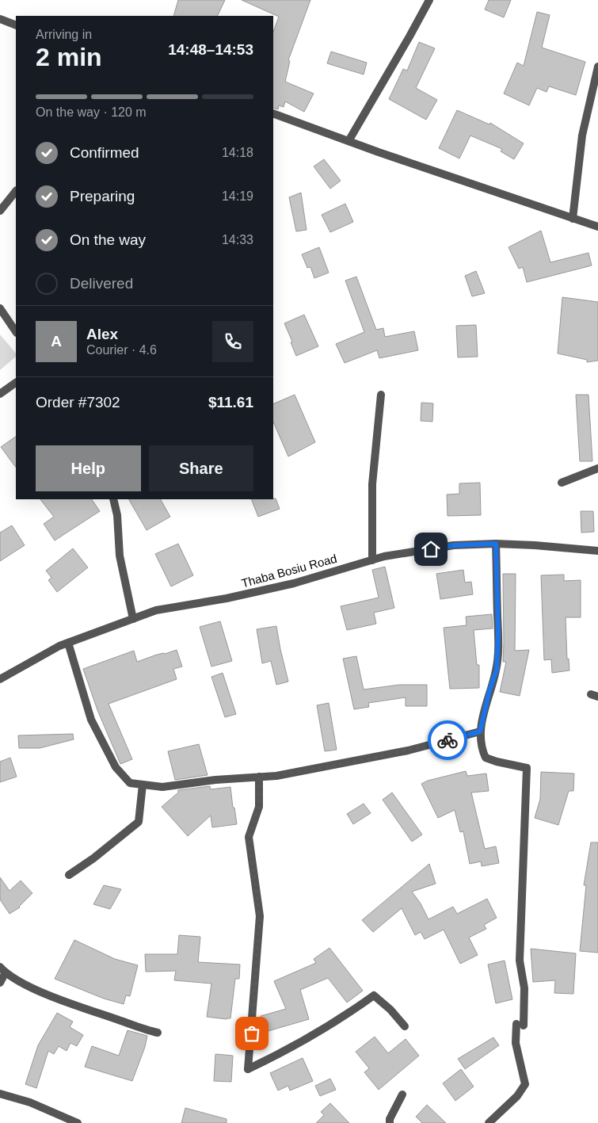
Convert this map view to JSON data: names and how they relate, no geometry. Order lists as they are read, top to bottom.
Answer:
{
  "streets": {
    "street": ["Thaba Bosiu Road"]
  },
  "page": {
    "heading": ["2 min", "Arriving in", "14:48–14:53"],
    "panel": [
      "Alex",
      "Courier · 4.6",
      "Order #7302",
      "$11.61"
    ],
    "bar": "On the way · 120 m",
    "list": [
      ["Confirmed", "14:18"],
      ["Preparing", "14:19"],
      ["On the way", "14:33"],
      "Delivered"
    ],
    "round": "A",
    "buttons": ["Help", "Share"]
  }
}
